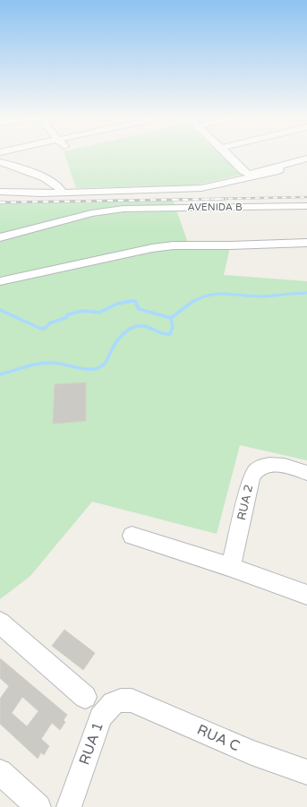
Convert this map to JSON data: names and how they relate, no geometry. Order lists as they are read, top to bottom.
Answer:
{
  "streets": {
    "street": [
      "AVENIDA B",
      "RUA 2",
      "RUA C",
      "RUA 1"
    ]
  },
  "crossings": [
    ["RUA C", "RUA 1"]
  ]
}
